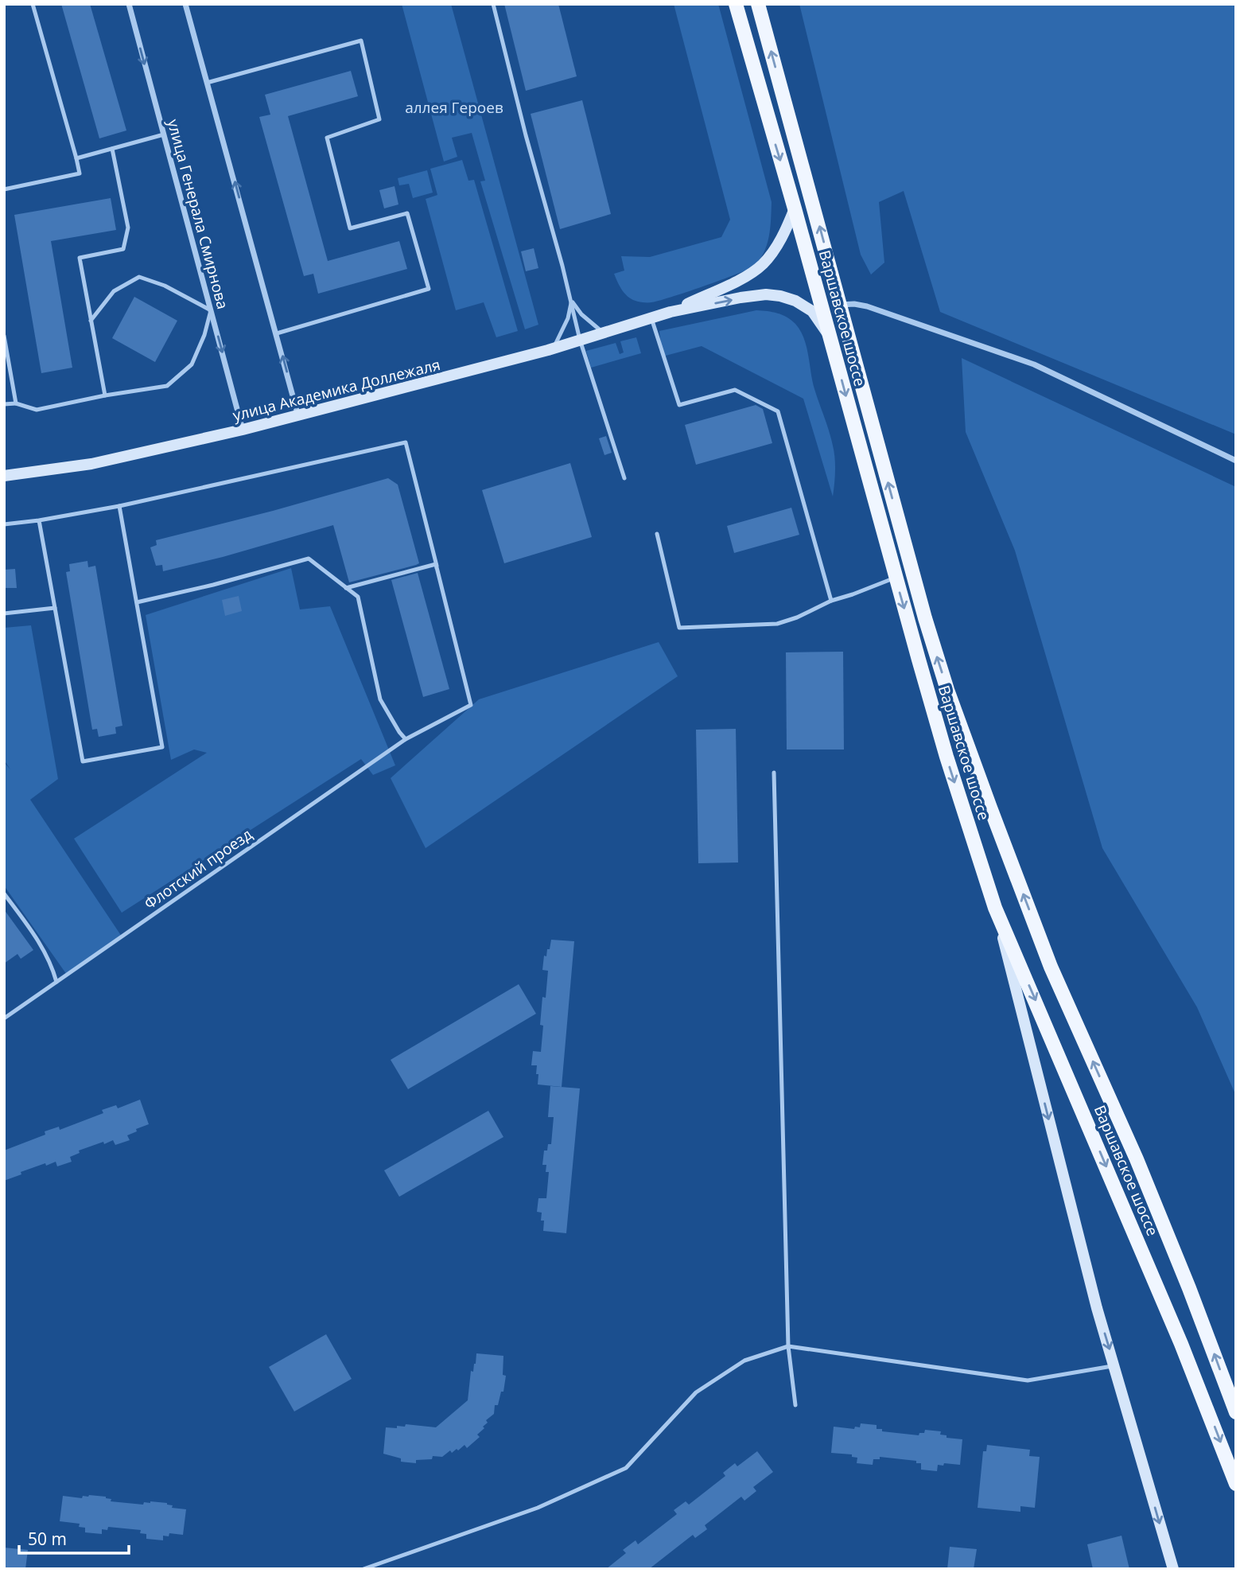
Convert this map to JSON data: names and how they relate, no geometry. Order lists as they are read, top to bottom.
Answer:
{
  "streets": {
    "main road": ["Варшавское шоссе", "улица Академика Доллежаля"],
    "street": ["улица Генерала Смирнова"],
    "lane": ["Флотский проезд"]
  },
  "crossings": [
    ["улица Генерала Смирнова", "улица Академика Доллежаля"],
    ["Варшавское шоссе", "улица Академика Доллежаля"]
  ],
  "one_way": ["улица Генерала Смирнова"],
  "parks": ["аллея Героев"],
  "scale_bar": "50 m"
}
